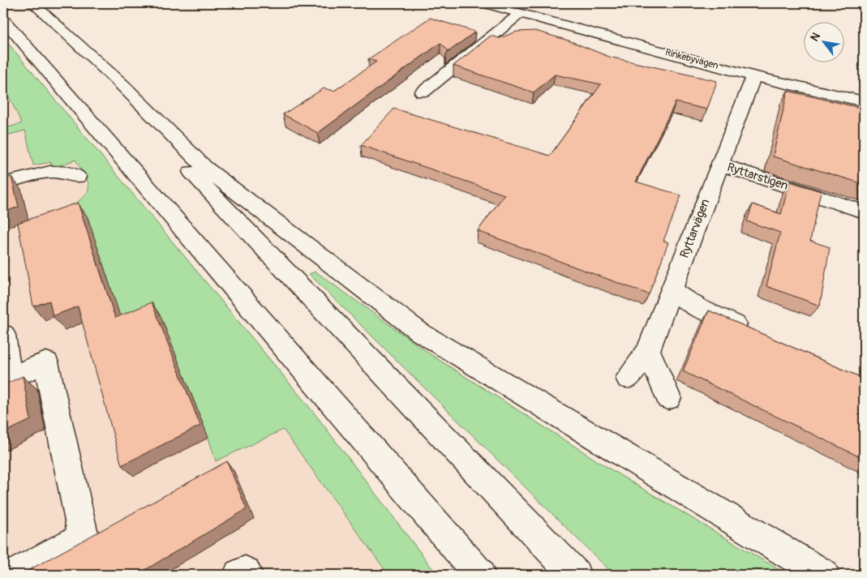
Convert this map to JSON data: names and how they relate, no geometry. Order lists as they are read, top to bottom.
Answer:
{
  "streets": {
    "main road": ["Rinkebyvägen", "Ryttarstigen", "Ryttarvägen"]
  },
  "crossings": [
    ["Rinkebyvägen", "Ryttarvägen"],
    ["Ryttarstigen", "Ryttarvägen"]
  ],
  "north": "top left"
}
